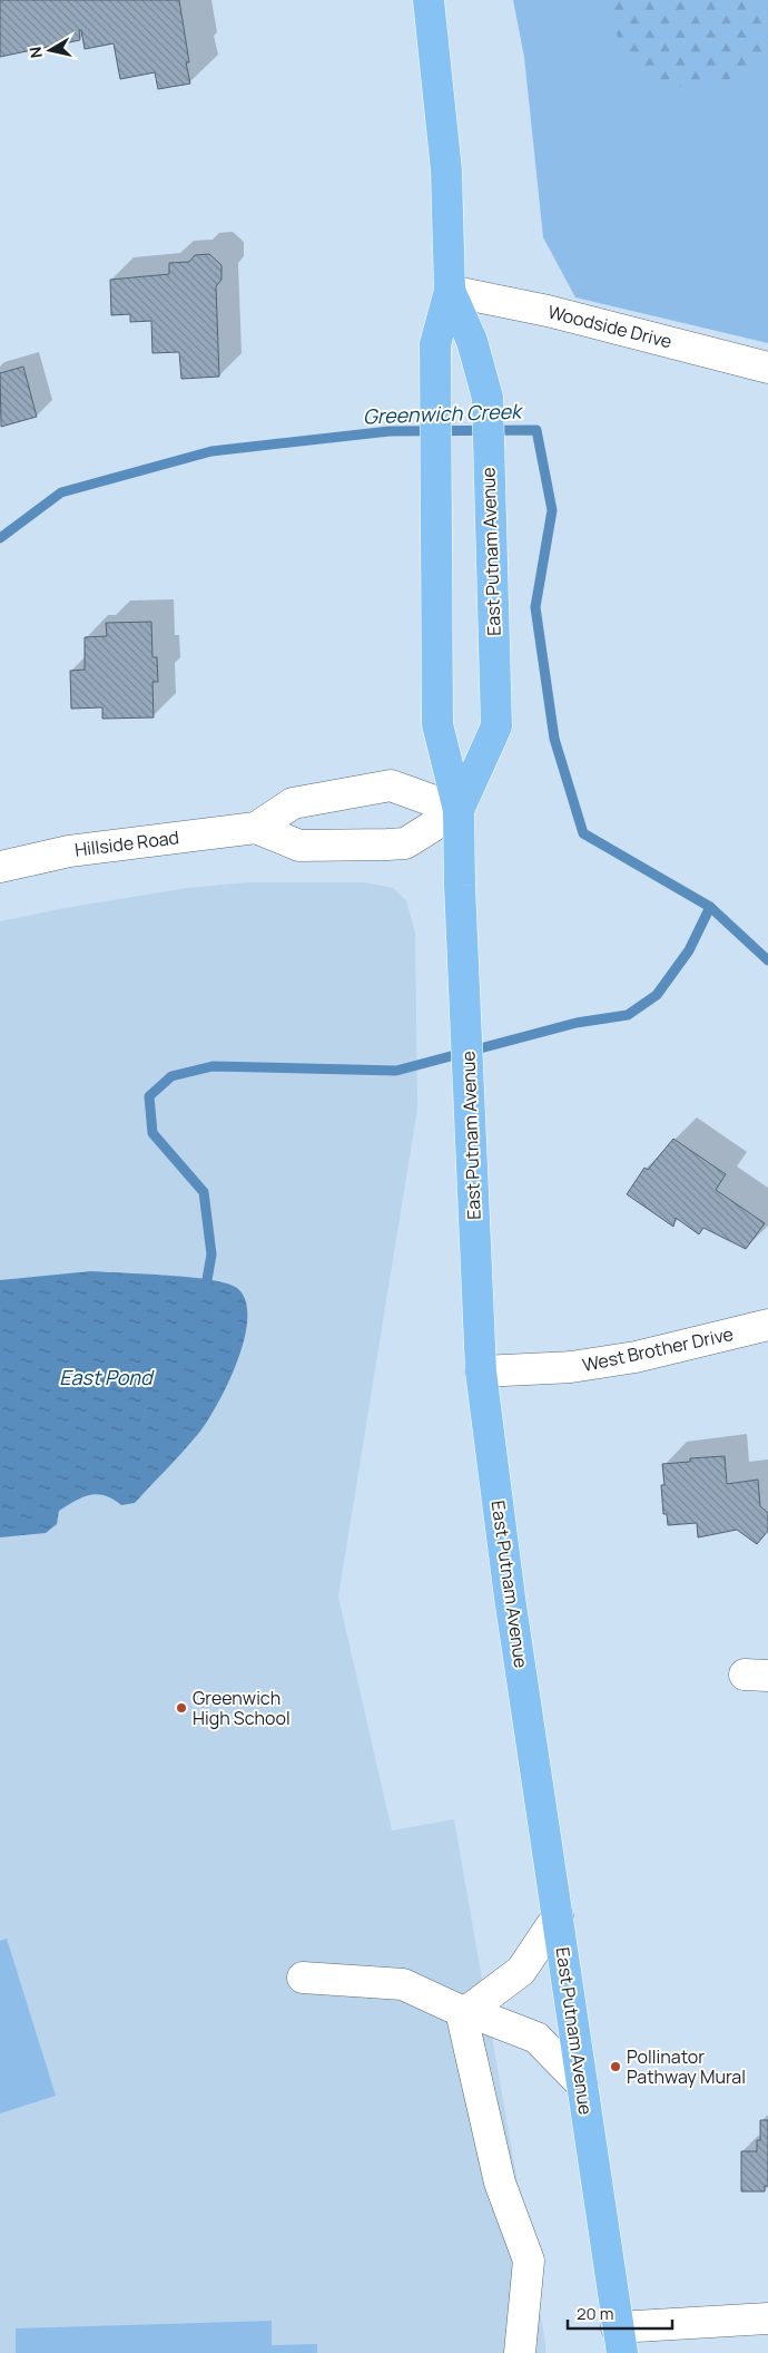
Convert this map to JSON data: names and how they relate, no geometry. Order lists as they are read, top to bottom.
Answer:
{
  "streets": {
    "main road": ["East Putnam Avenue"],
    "street": ["Woodside Drive", "Hillside Road", "West Brother Drive"]
  },
  "crossings": [
    ["Woodside Drive", "East Putnam Avenue"],
    ["East Putnam Avenue", "Hillside Road"],
    ["East Putnam Avenue", "West Brother Drive"]
  ],
  "water": ["Greenwich Creek", "East Pond"],
  "places": ["Greenwich High School", "Pollinator Pathway Mural"],
  "scale_bar": "20 m",
  "north": "left"
}
